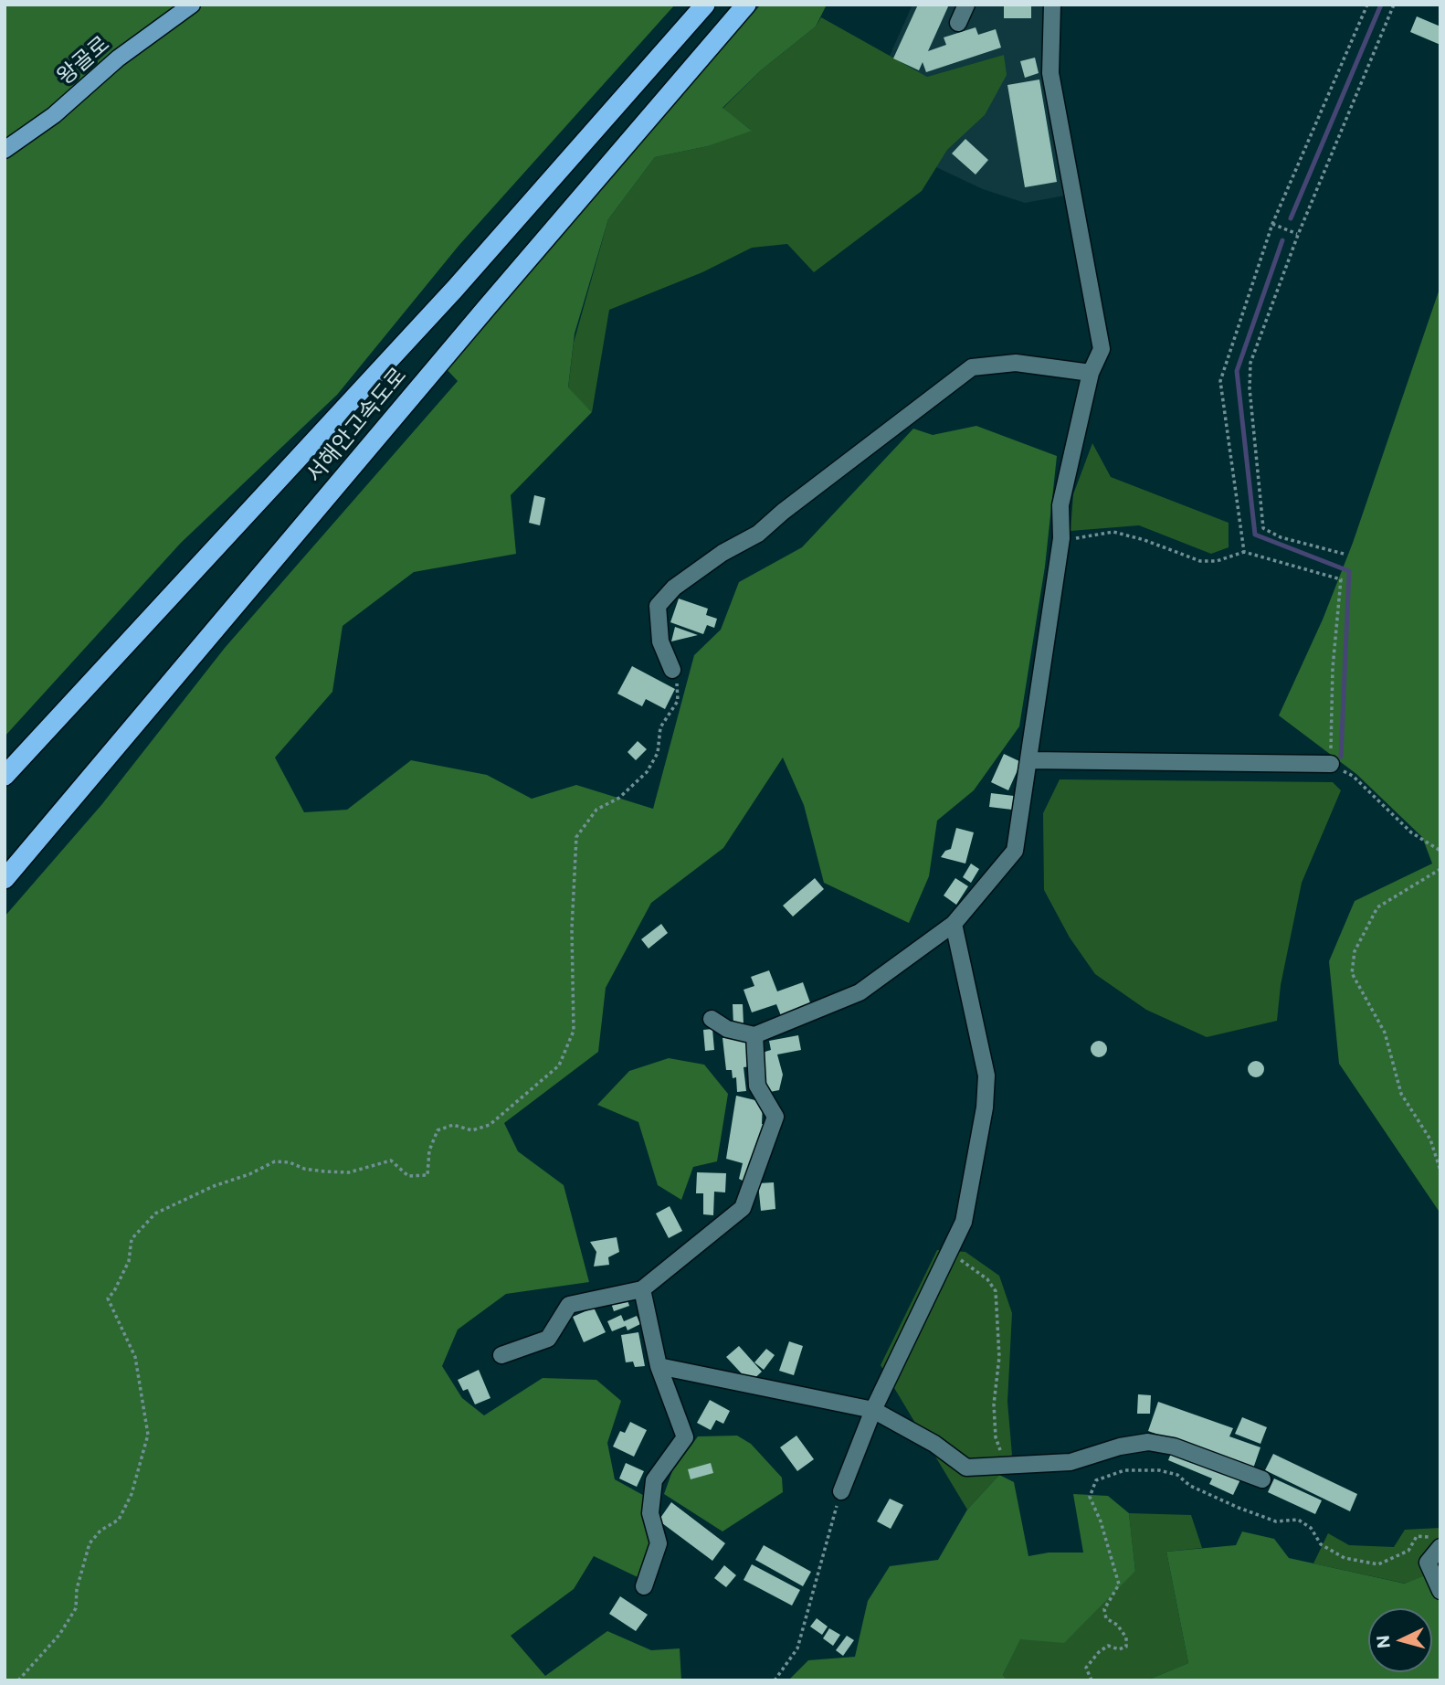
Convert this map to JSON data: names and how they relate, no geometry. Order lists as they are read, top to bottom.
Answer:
{
  "streets": {
    "highway": ["서해안고속도로"],
    "main road": ["왕골로"]
  },
  "north": "left"
}
